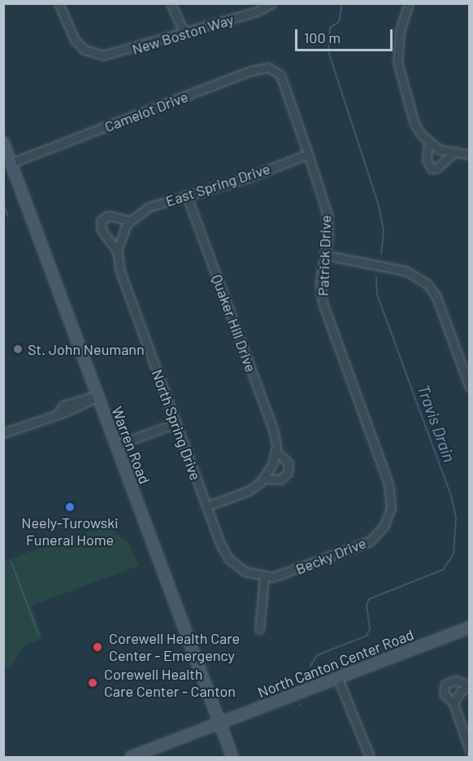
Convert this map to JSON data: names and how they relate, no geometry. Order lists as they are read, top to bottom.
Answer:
{
  "streets": {
    "main road": ["Warren Road", "North Canton Center Road"],
    "street": [
      "New Boston Way",
      "Camelot Drive",
      "East Spring Drive",
      "Patrick Drive",
      "Quaker Hill Drive",
      "North Spring Drive",
      "Becky Drive"
    ]
  },
  "crossings": [
    ["Camelot Drive", "Patrick Drive"],
    ["Camelot Drive", "Warren Road"],
    ["East Spring Drive", "Patrick Drive"],
    ["East Spring Drive", "Quaker Hill Drive"],
    ["East Spring Drive", "North Spring Drive"],
    ["Patrick Drive", "Becky Drive"],
    ["Quaker Hill Drive", "North Spring Drive"],
    ["North Spring Drive", "Becky Drive"],
    ["Warren Road", "North Canton Center Road"]
  ],
  "water": ["Travis Drain"],
  "places": [
    "St. John Neumann",
    "Neely-Turowski Funeral Home",
    "Corewell Health Care Center - Emergency",
    "Corewell Health Care Center - Canton"
  ],
  "scale_bar": "100 m"
}
